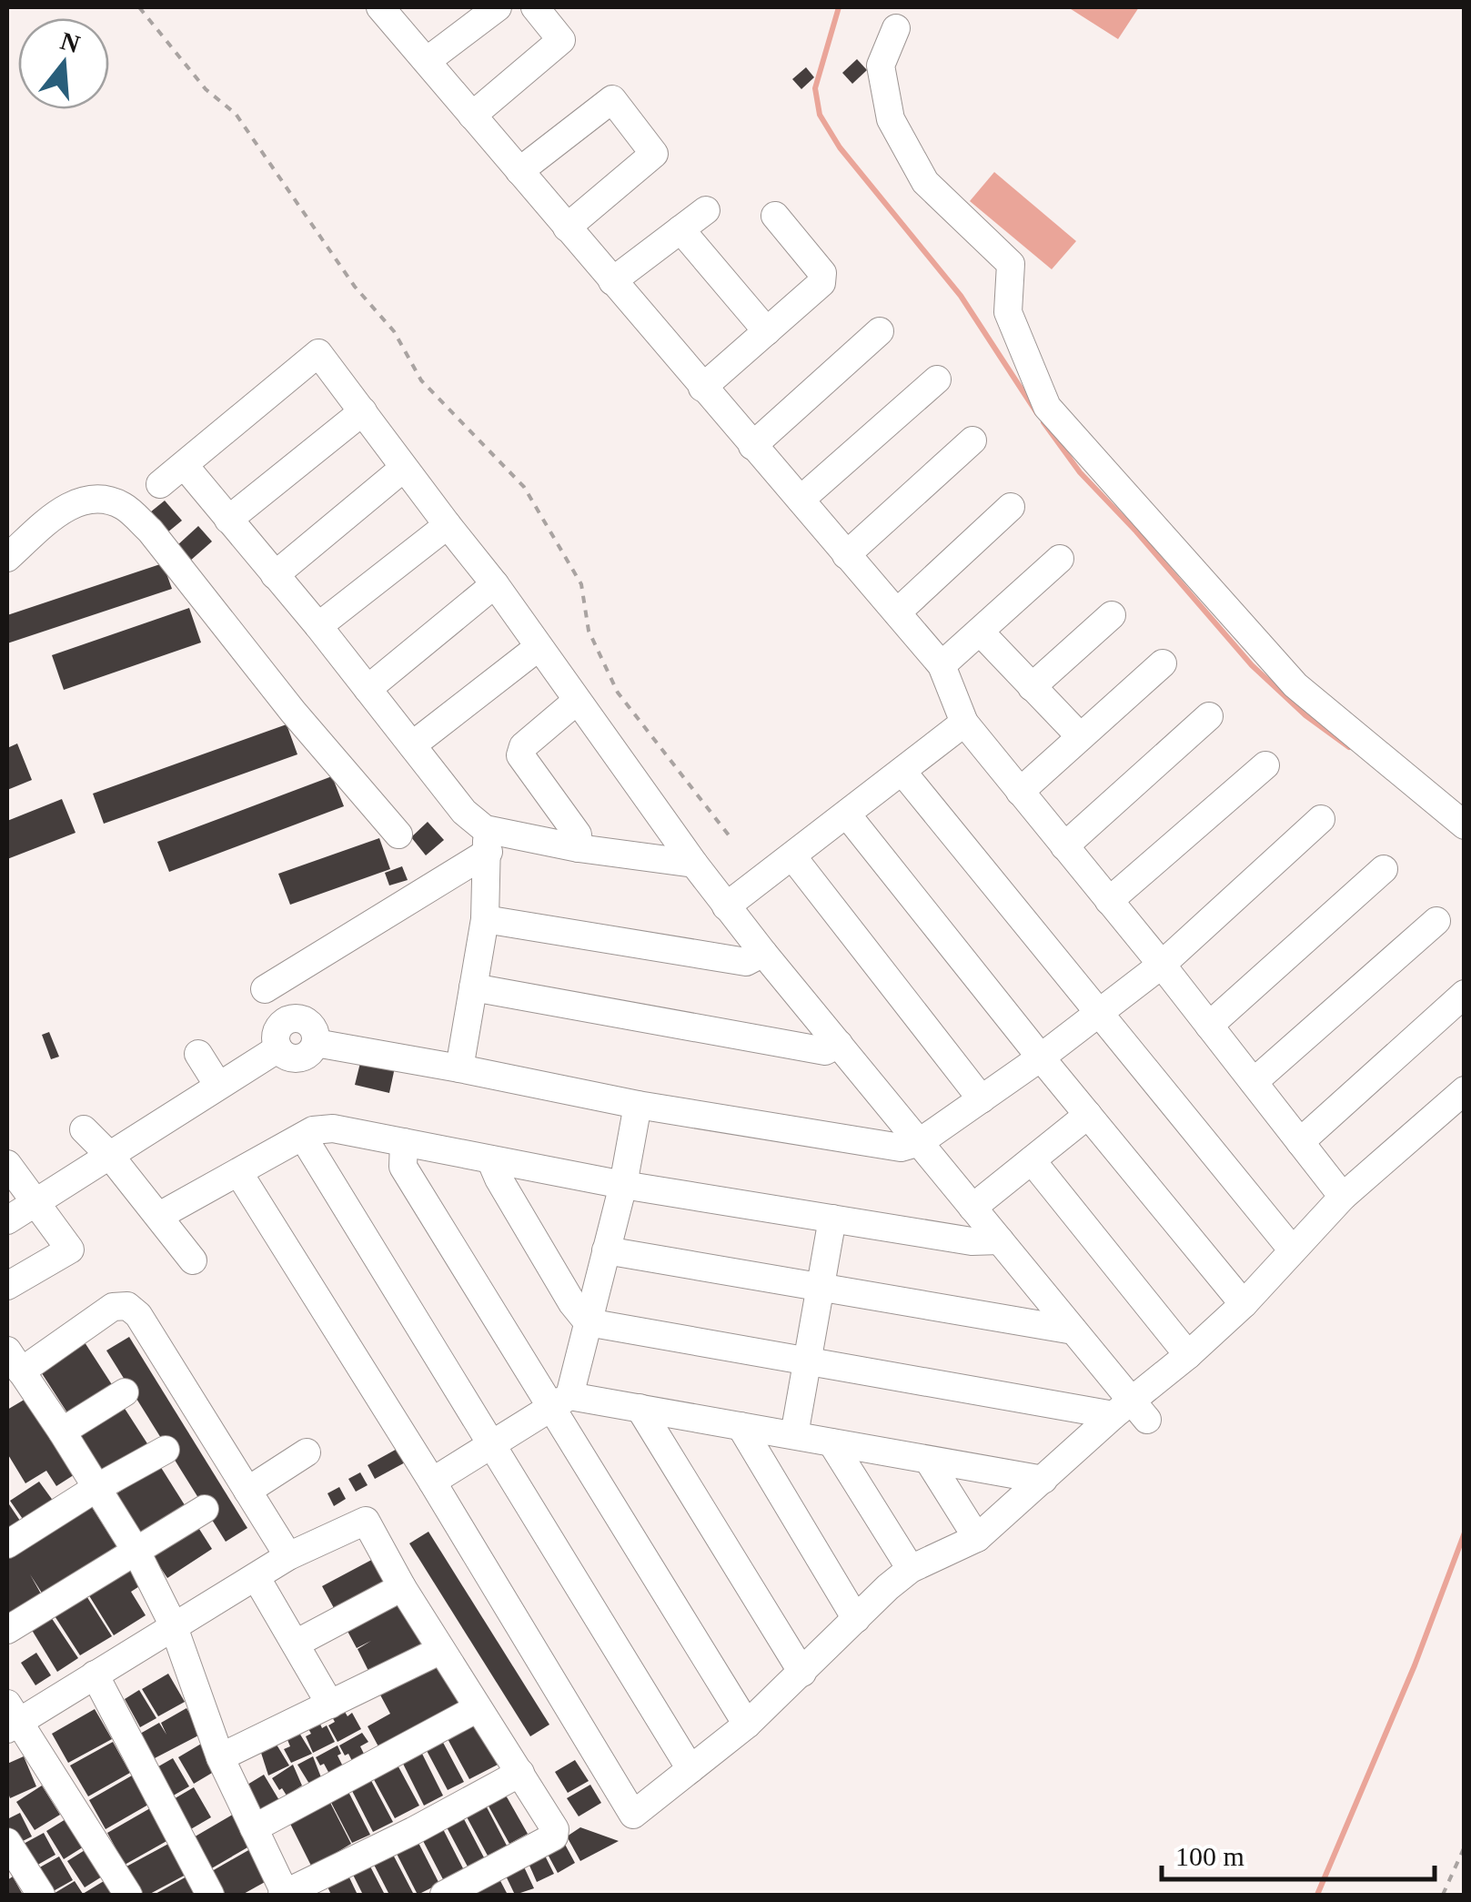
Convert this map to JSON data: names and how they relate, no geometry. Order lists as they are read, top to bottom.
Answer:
{
  "scale_bar": "100 m",
  "north": "top"
}
